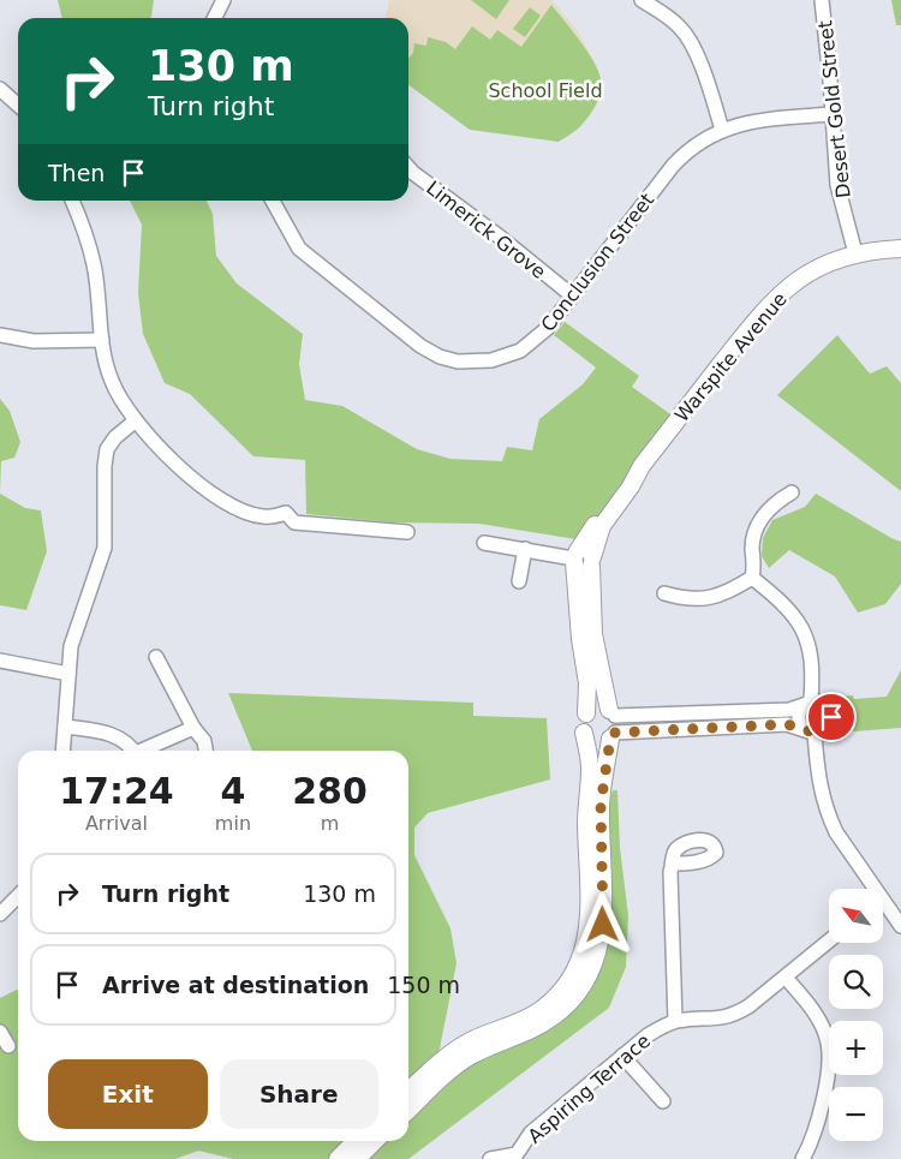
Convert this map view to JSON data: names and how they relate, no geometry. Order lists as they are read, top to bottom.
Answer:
{
  "streets": {
    "main road": ["Warspite Avenue"],
    "street": [
      "Desert Gold Street",
      "Limerick Grove",
      "Conclusion Street",
      "Aspiring Terrace"
    ]
  },
  "crossings": [
    ["Desert Gold Street", "Conclusion Street"],
    ["Desert Gold Street", "Warspite Avenue"],
    ["Limerick Grove", "Conclusion Street"]
  ],
  "parks": ["School Field"],
  "north": "top left",
  "page": {
    "turn": ["130 m", "Turn right"],
    "then": "Then",
    "eta": [
      "17:24",
      "Arrival",
      "4",
      "min",
      "280",
      "m"
    ],
    "list": [
      {
        "name": "Turn right",
        "value": "130 m"
      },
      {
        "name": "Arrive at destination",
        "value": "150 m"
      }
    ],
    "map_buttons": ["+", "−"],
    "buttons": ["Exit", "Share"]
  }
}
